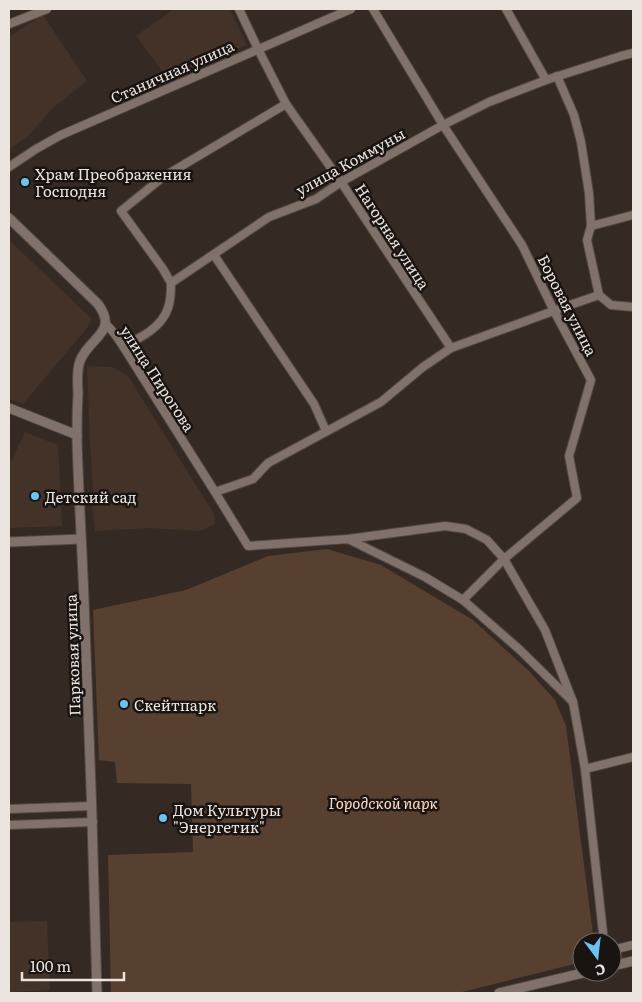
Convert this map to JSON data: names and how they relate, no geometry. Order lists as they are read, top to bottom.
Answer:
{
  "streets": {
    "street": [
      "Станичная улица",
      "улица Коммуны",
      "Нагорная улица",
      "Боровая улица",
      "улица Пирогова",
      "Парковая улица"
    ]
  },
  "crossings": [
    ["Станичная улица", "Нагорная улица"],
    ["улица Коммуны", "Нагорная улица"],
    ["улица Коммуны", "Боровая улица"],
    ["улица Пирогова", "Парковая улица"]
  ],
  "parks": ["Городской парк"],
  "places": [
    "Храм Преображения Господня",
    "Детский сад",
    "Скейтпарк",
    "Дом Культуры \"Энергетик\""
  ],
  "scale_bar": "100 m",
  "north": "bottom"
}
